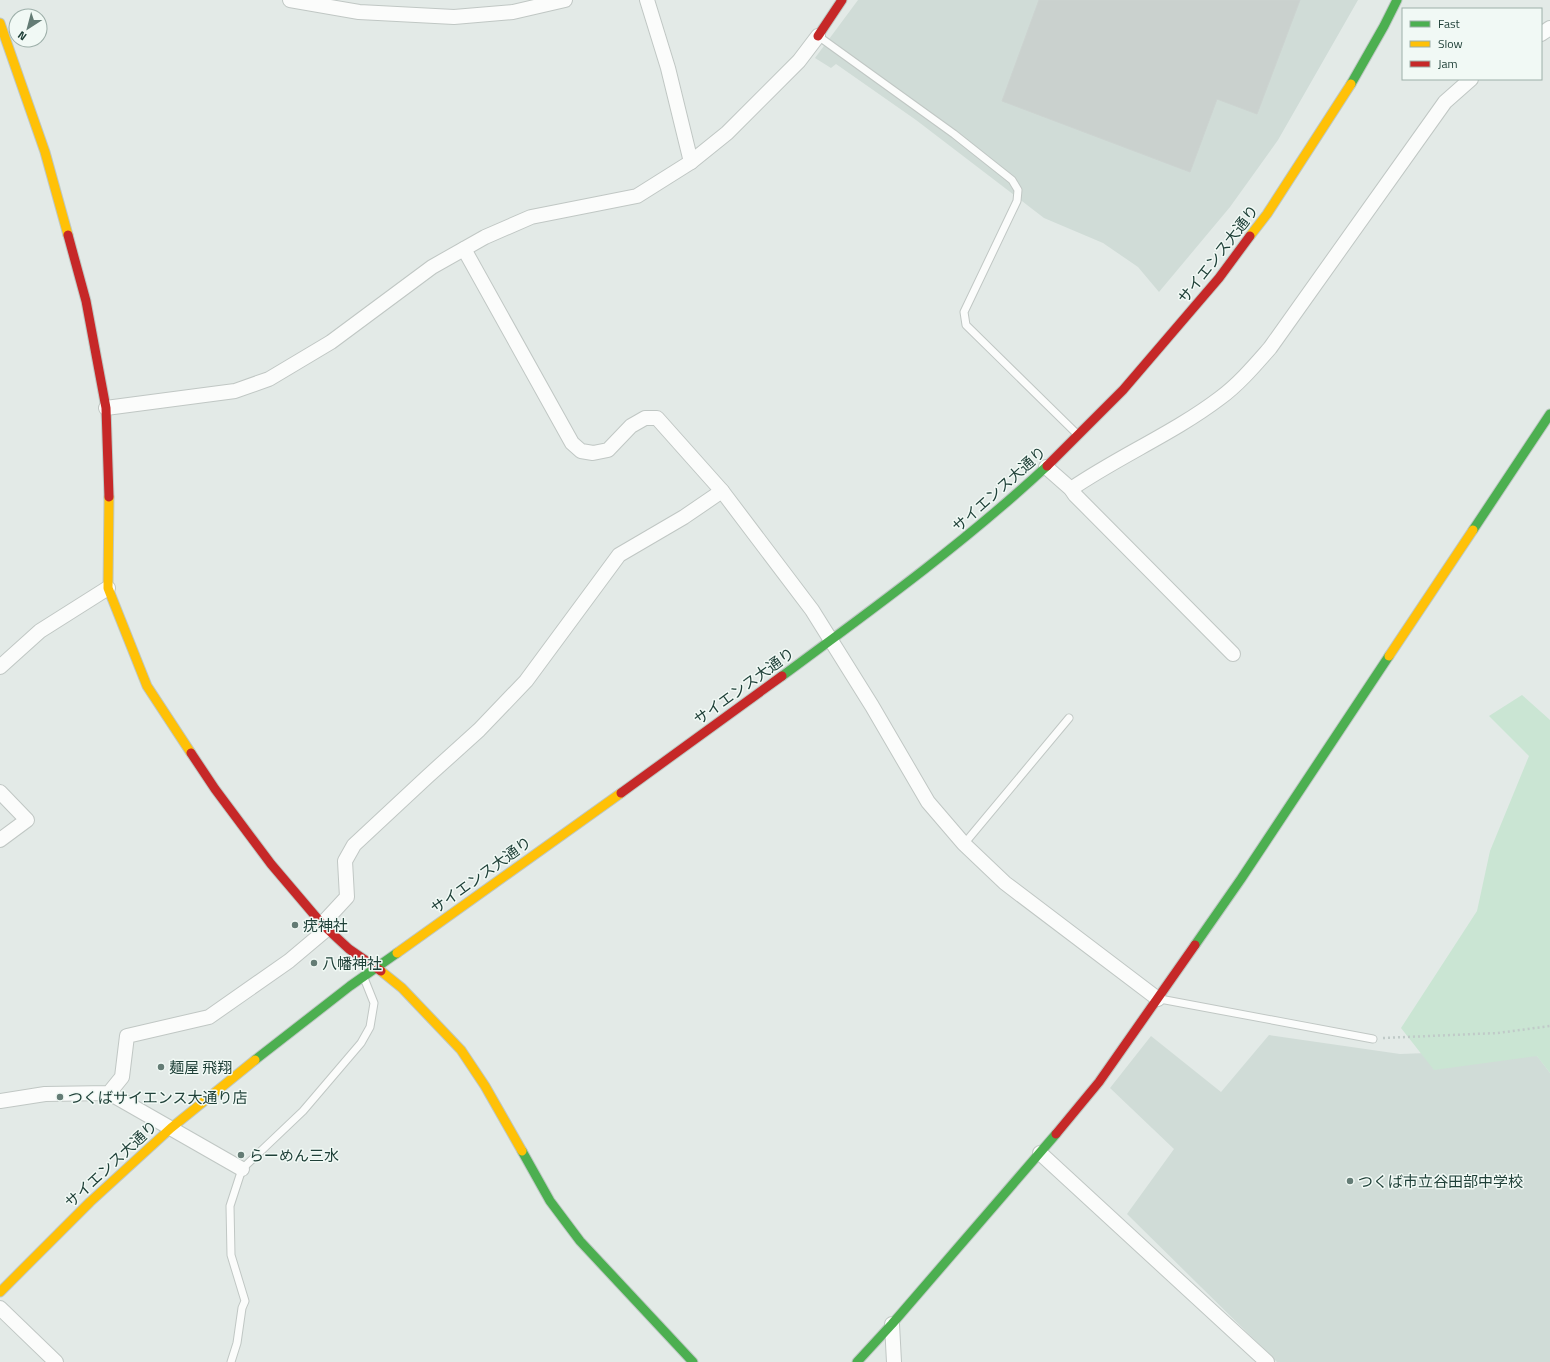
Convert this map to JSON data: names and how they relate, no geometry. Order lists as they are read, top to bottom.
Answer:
{
  "streets": {
    "street": ["サイエンス大通り"]
  },
  "places": [
    "疣神社",
    "八幡神社",
    "麺屋 飛翔",
    "つくばサイエンス大通り店",
    "らーめん三水",
    "つくば市立谷田部中学校"
  ],
  "legend": ["Fast", "Slow", "Jam"],
  "north": "bottom left"
}
